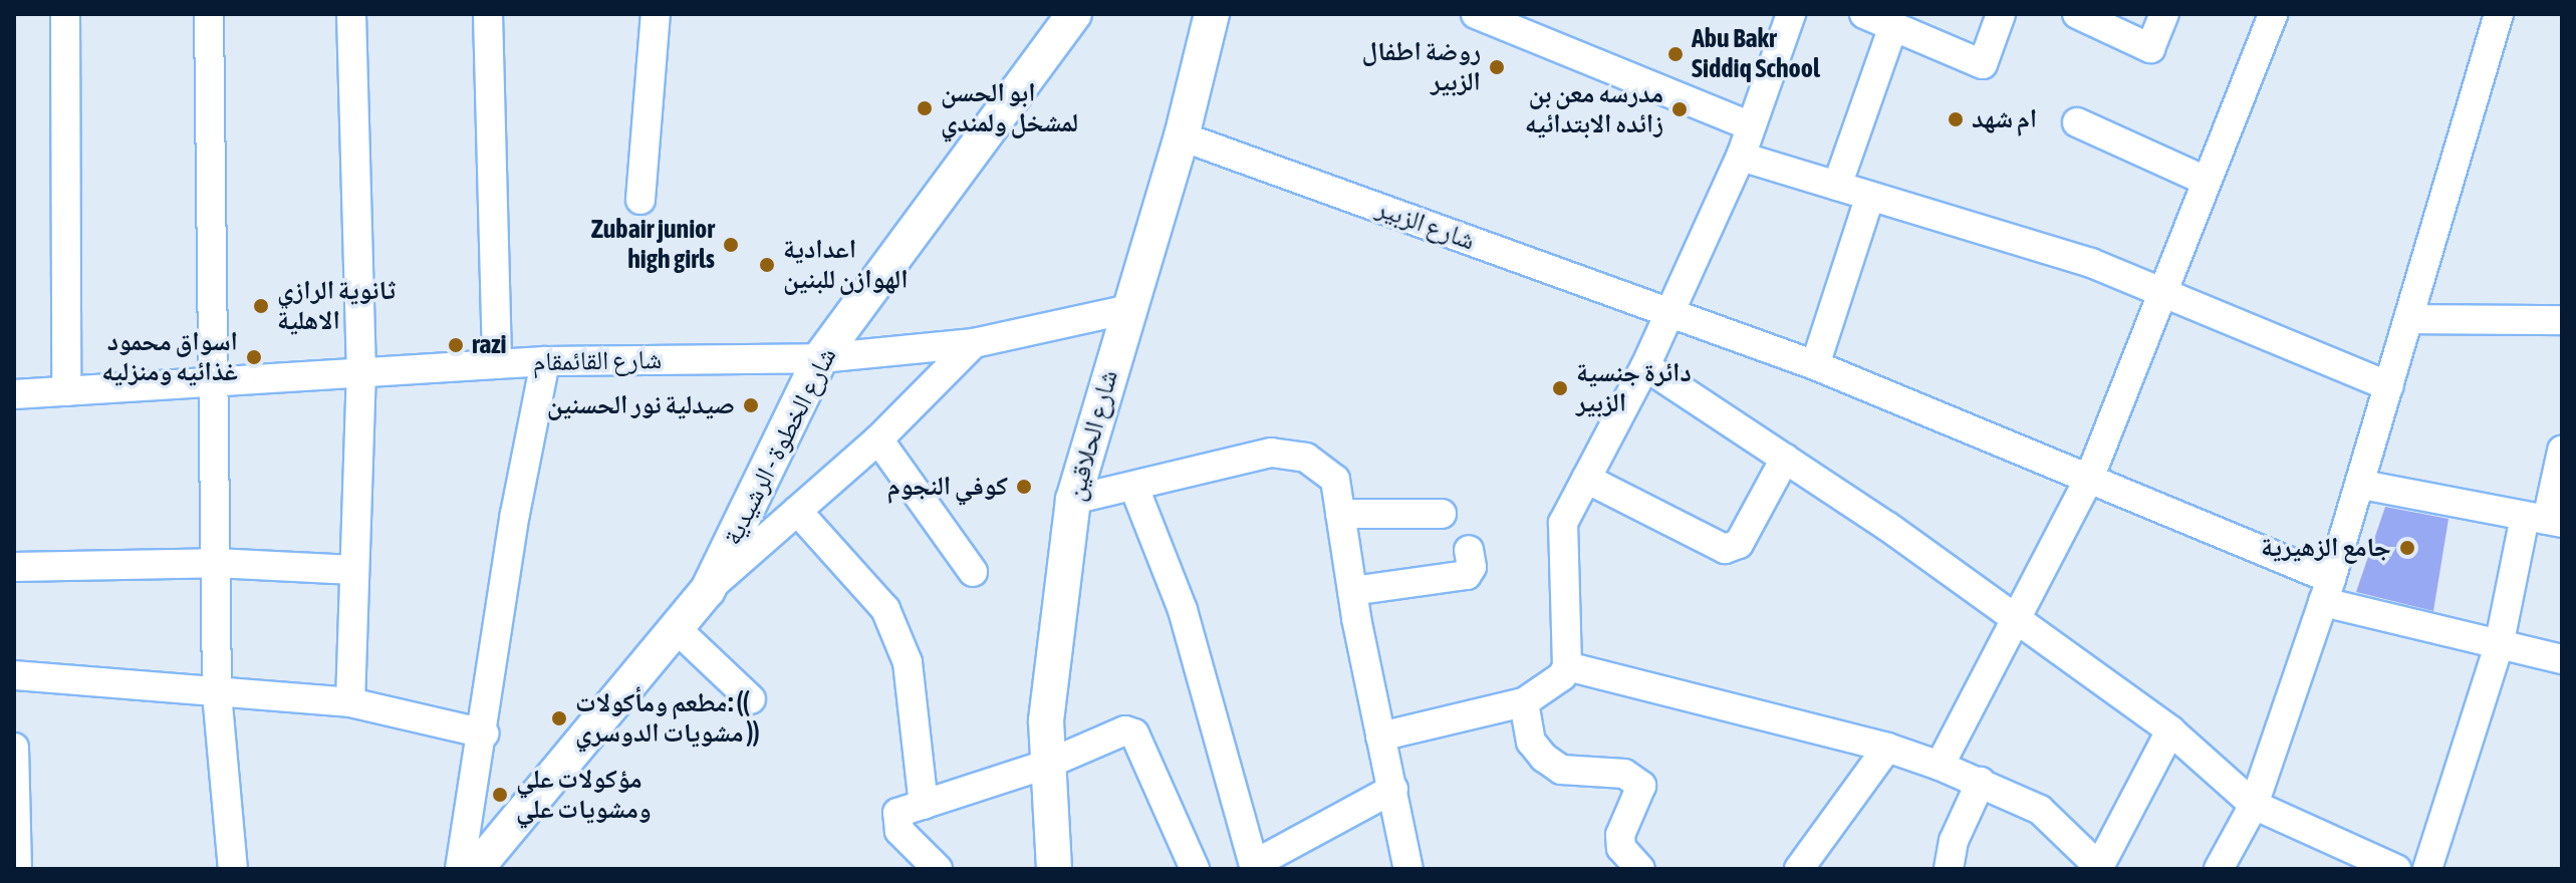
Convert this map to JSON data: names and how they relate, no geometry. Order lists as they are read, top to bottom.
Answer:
{
  "streets": {
    "main road": ["شارع الحلاقين", "شارع الخطوة - الرشيدية"],
    "street": ["شارع الزبير", "شارع القائمقام"]
  },
  "crossings": [
    ["شارع الزبير", "شارع الحلاقين"],
    ["شارع القائمقام", "شارع الحلاقين"],
    ["شارع القائمقام", "شارع الخطوة - الرشيدية"]
  ],
  "places": [
    "Abu Bakr Siddiq School",
    "روضة اطفال الزبير",
    "ابو الحسن لمشخل ولمندي",
    "مدرسه معن بن زائده الابتدائيه",
    "ام شهد",
    "Zubair junior high girls",
    "اعدادية الهوازن للبنين",
    "ثانوية الرازي الاهلية",
    "razi",
    "اسواق محمود غذائيه ومنزليه",
    "دائرة جنسية الزبير",
    "صيدلية نور الحسنين",
    "كوفي النجوم",
    "جامع الزهيرية",
    "مطعم ومأكولات: (( مشويات الدوسري ))",
    "مؤكولات علي ومشويات علي"
  ]
}
